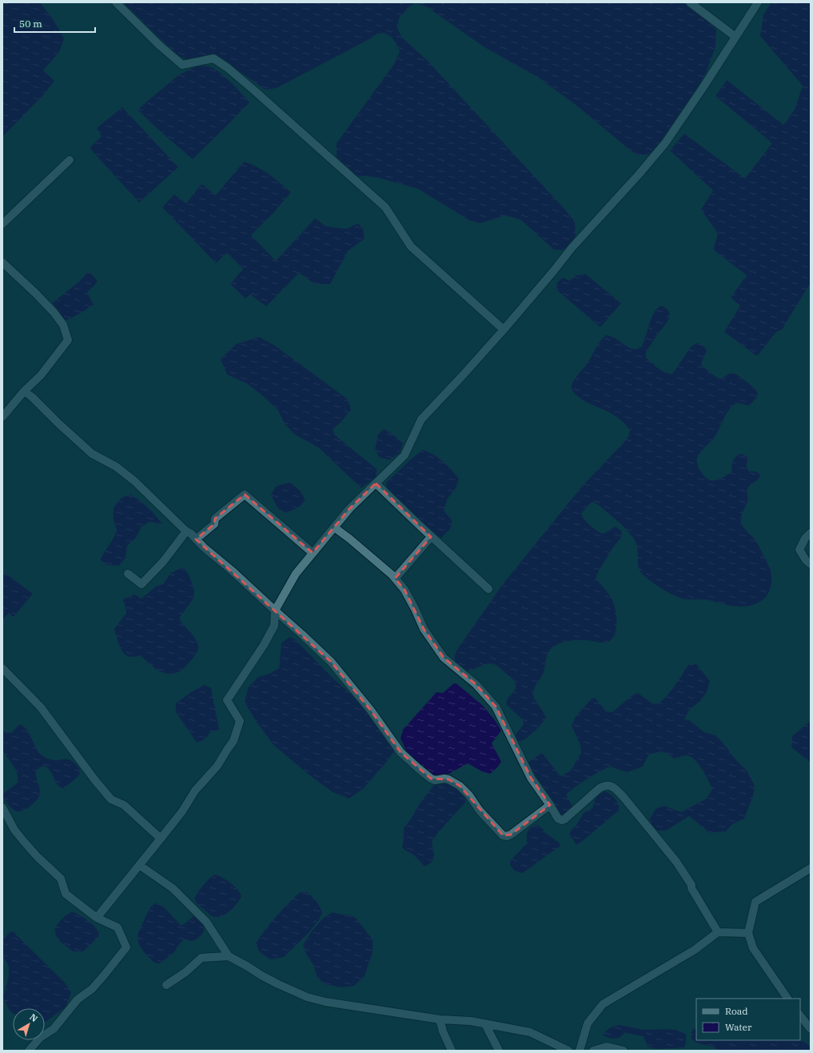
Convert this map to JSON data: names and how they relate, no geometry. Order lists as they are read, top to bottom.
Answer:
{
  "legend": ["Road", "Water"],
  "scale_bar": "50 m",
  "north": "top right"
}
